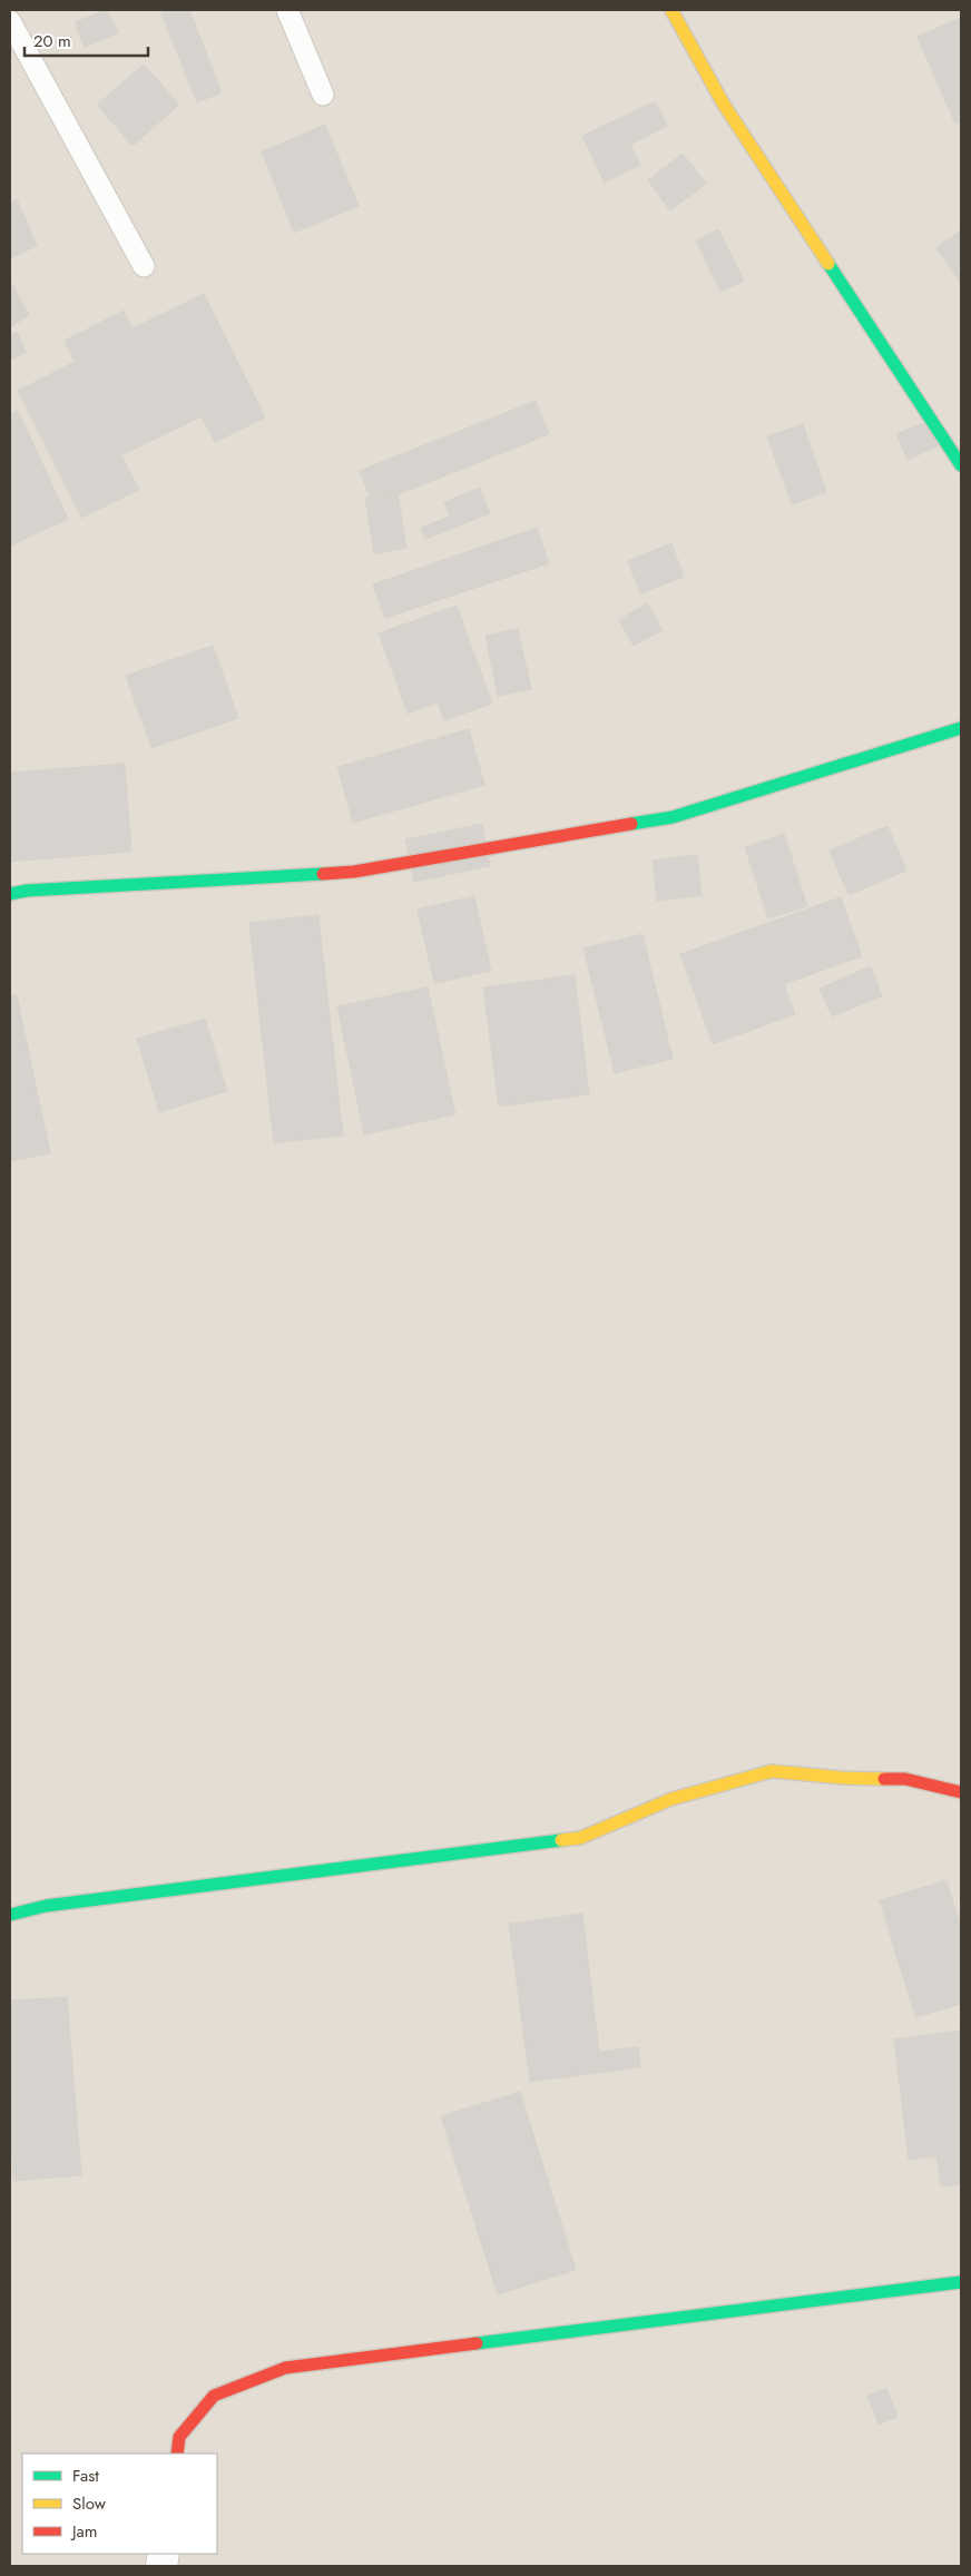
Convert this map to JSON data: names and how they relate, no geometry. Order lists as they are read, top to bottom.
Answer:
{
  "legend": ["Fast", "Slow", "Jam"],
  "scale_bar": "20 m"
}
